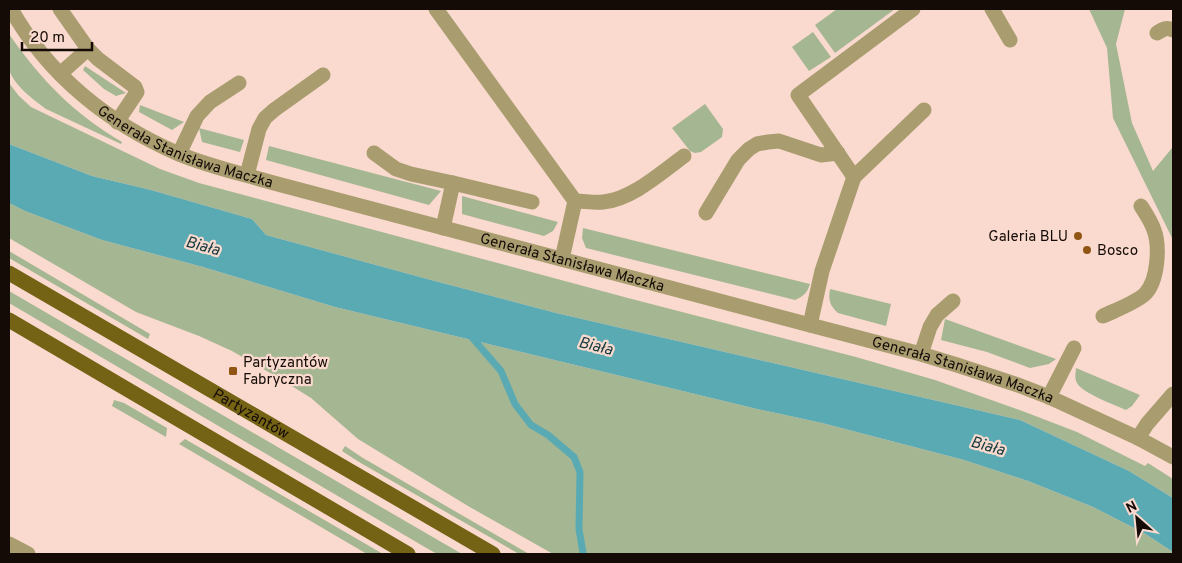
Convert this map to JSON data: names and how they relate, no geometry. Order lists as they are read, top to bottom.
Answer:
{
  "streets": {
    "main road": ["Partyzantów"],
    "street": ["Generała Stanisława Maczka"]
  },
  "water": ["Biała"],
  "places": {
    "other": ["Galeria BLU", "Bosco"],
    "transit": ["Partyzantów Fabryczna"]
  },
  "scale_bar": "20 m",
  "north": "top left"
}
